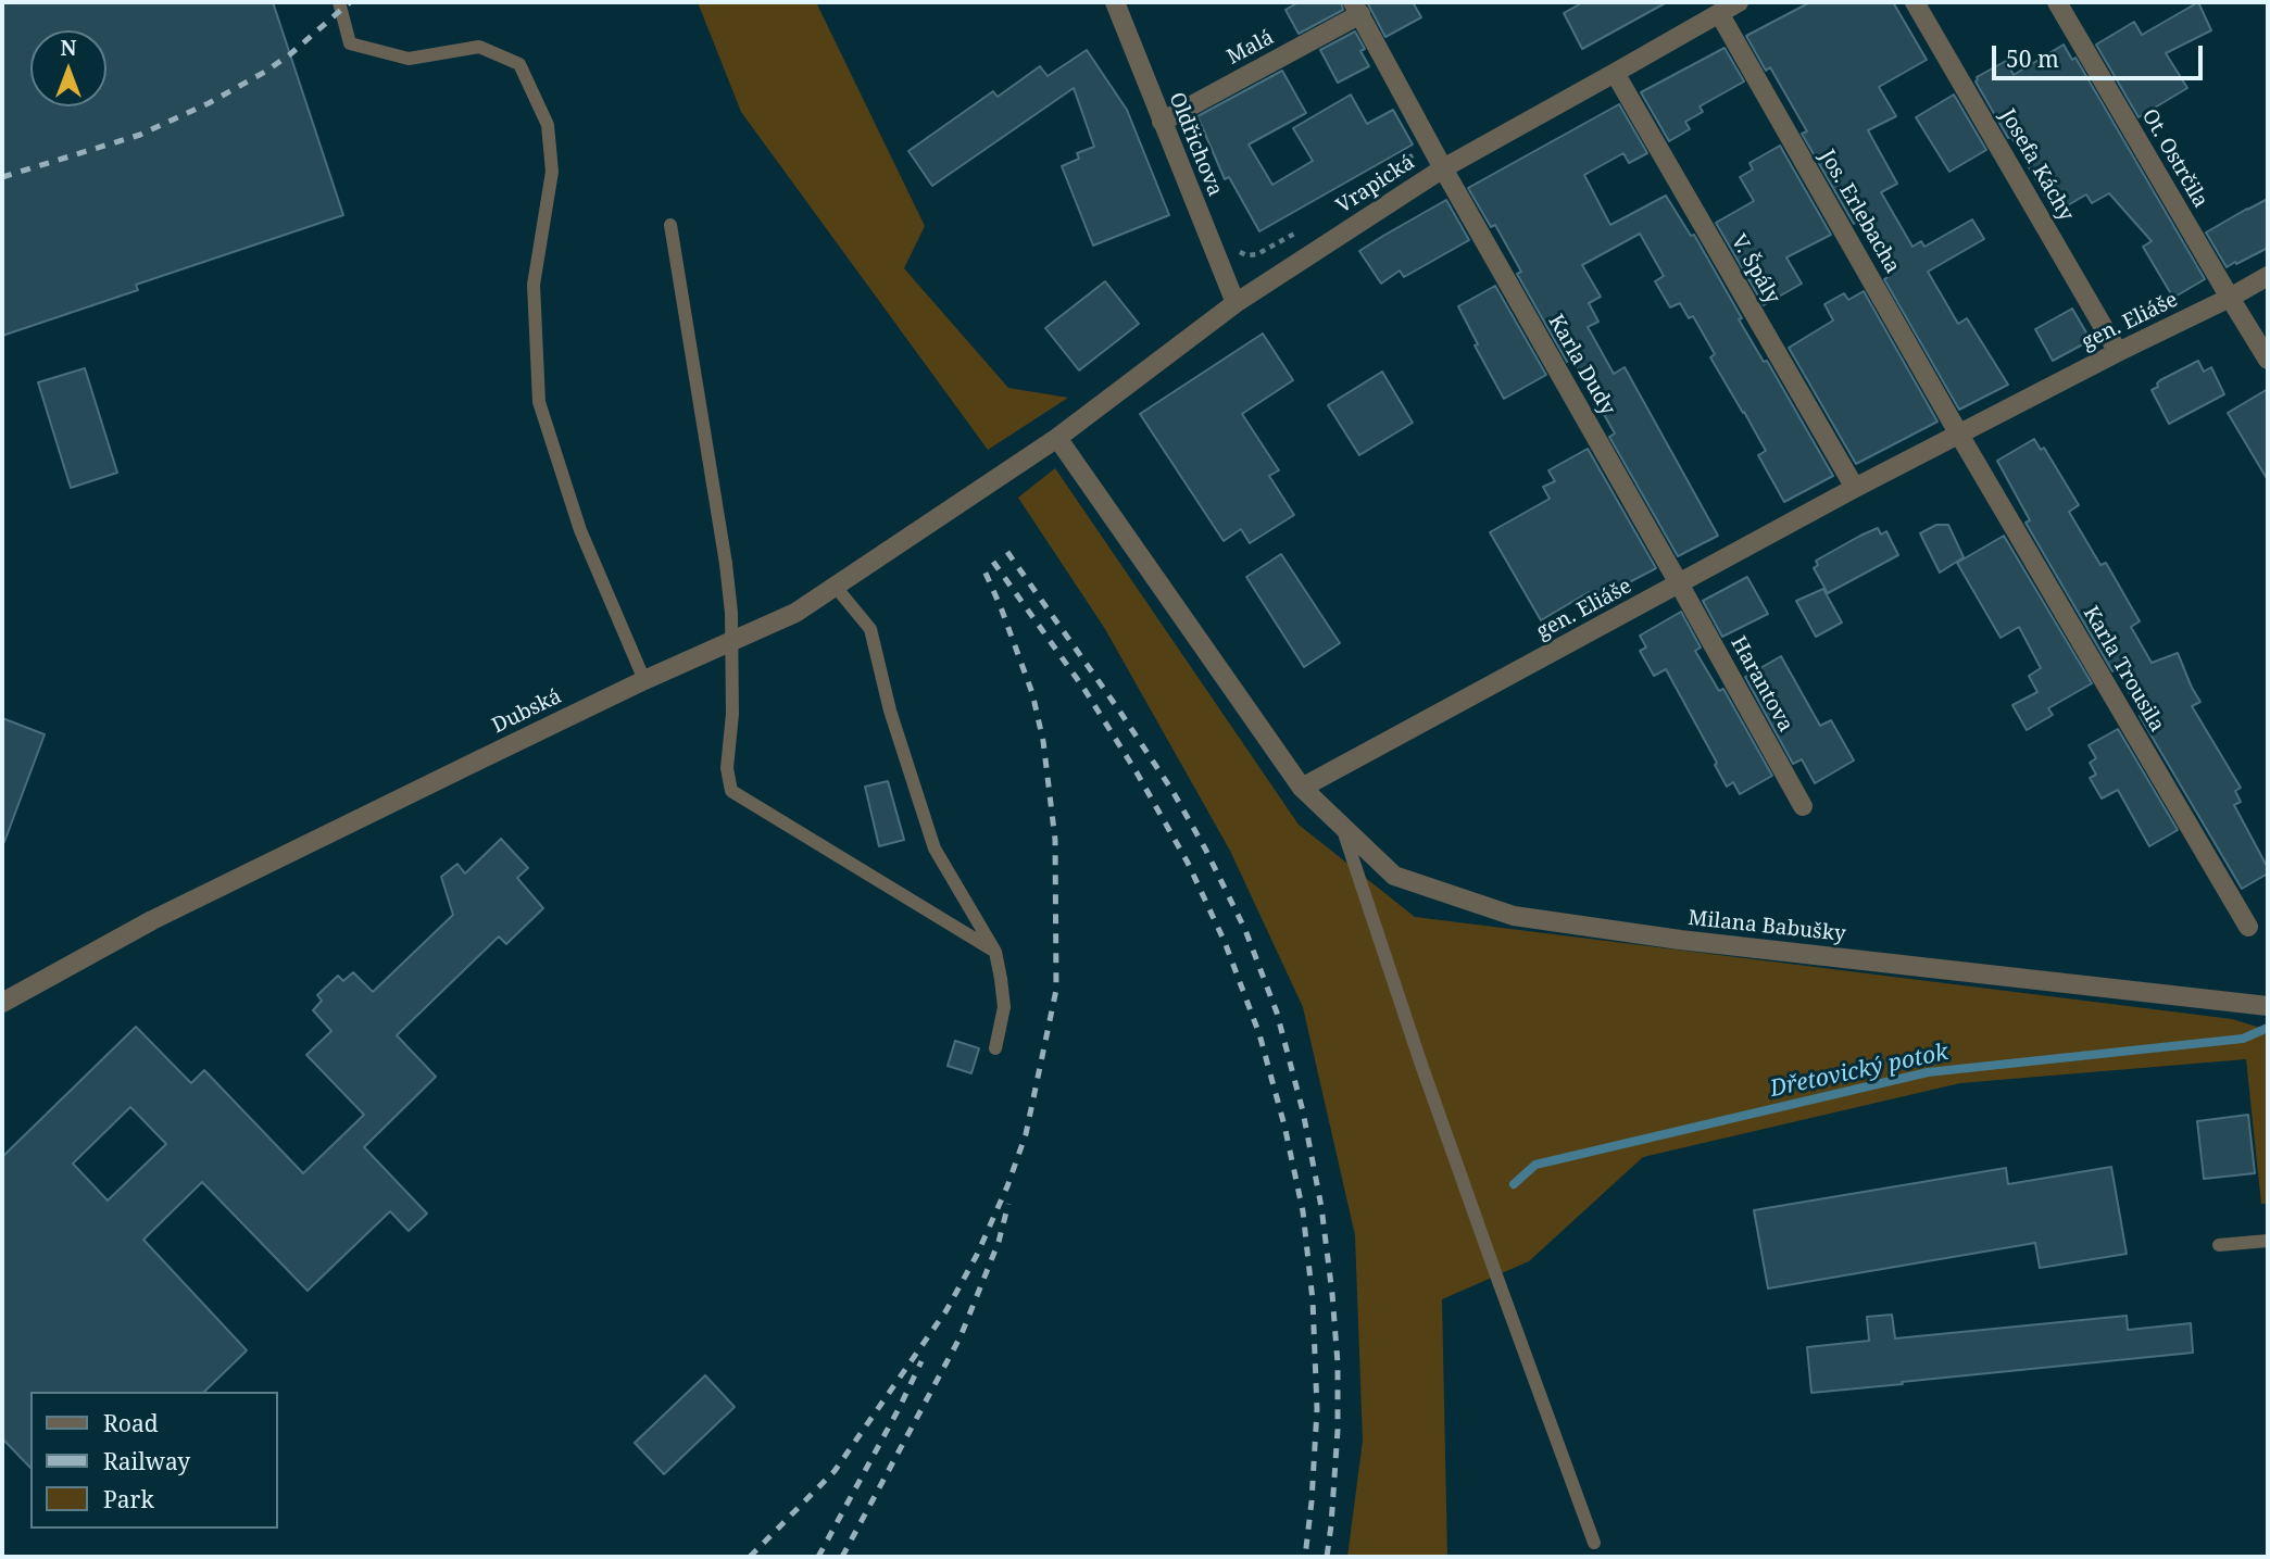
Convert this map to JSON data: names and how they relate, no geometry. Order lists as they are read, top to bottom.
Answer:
{
  "streets": {
    "street": [
      "Malá",
      "Oldřichova",
      "Ot. Ostrčila",
      "Josefa Káchy",
      "Vrapická",
      "Jos. Erlebacha",
      "V. Špály",
      "gen. Eliáše",
      "Karla Dudy",
      "Karla Trousila",
      "Harantova",
      "Dubská",
      "Milana Babušky"
    ]
  },
  "crossings": [
    ["Malá", "Oldřichova"],
    ["Malá", "Karla Dudy"],
    ["Oldřichova", "Vrapická"],
    ["Ot. Ostrčila", "gen. Eliáše"],
    ["Josefa Káchy", "gen. Eliáše"],
    ["Vrapická", "Jos. Erlebacha"],
    ["Vrapická", "V. Špály"],
    ["Vrapická", "Karla Dudy"],
    ["Vrapická", "Dubská"],
    ["Jos. Erlebacha", "gen. Eliáše"],
    ["Jos. Erlebacha", "Karla Trousila"],
    ["V. Špály", "gen. Eliáše"],
    ["gen. Eliáše", "Karla Dudy"],
    ["gen. Eliáše", "Karla Trousila"],
    ["gen. Eliáše", "Harantova"],
    ["gen. Eliáše", "Milana Babušky"],
    ["Karla Dudy", "Harantova"]
  ],
  "water": ["Dřetovický potok"],
  "legend": ["Road", "Railway", "Park"],
  "scale_bar": "50 m",
  "north": "top"
}
